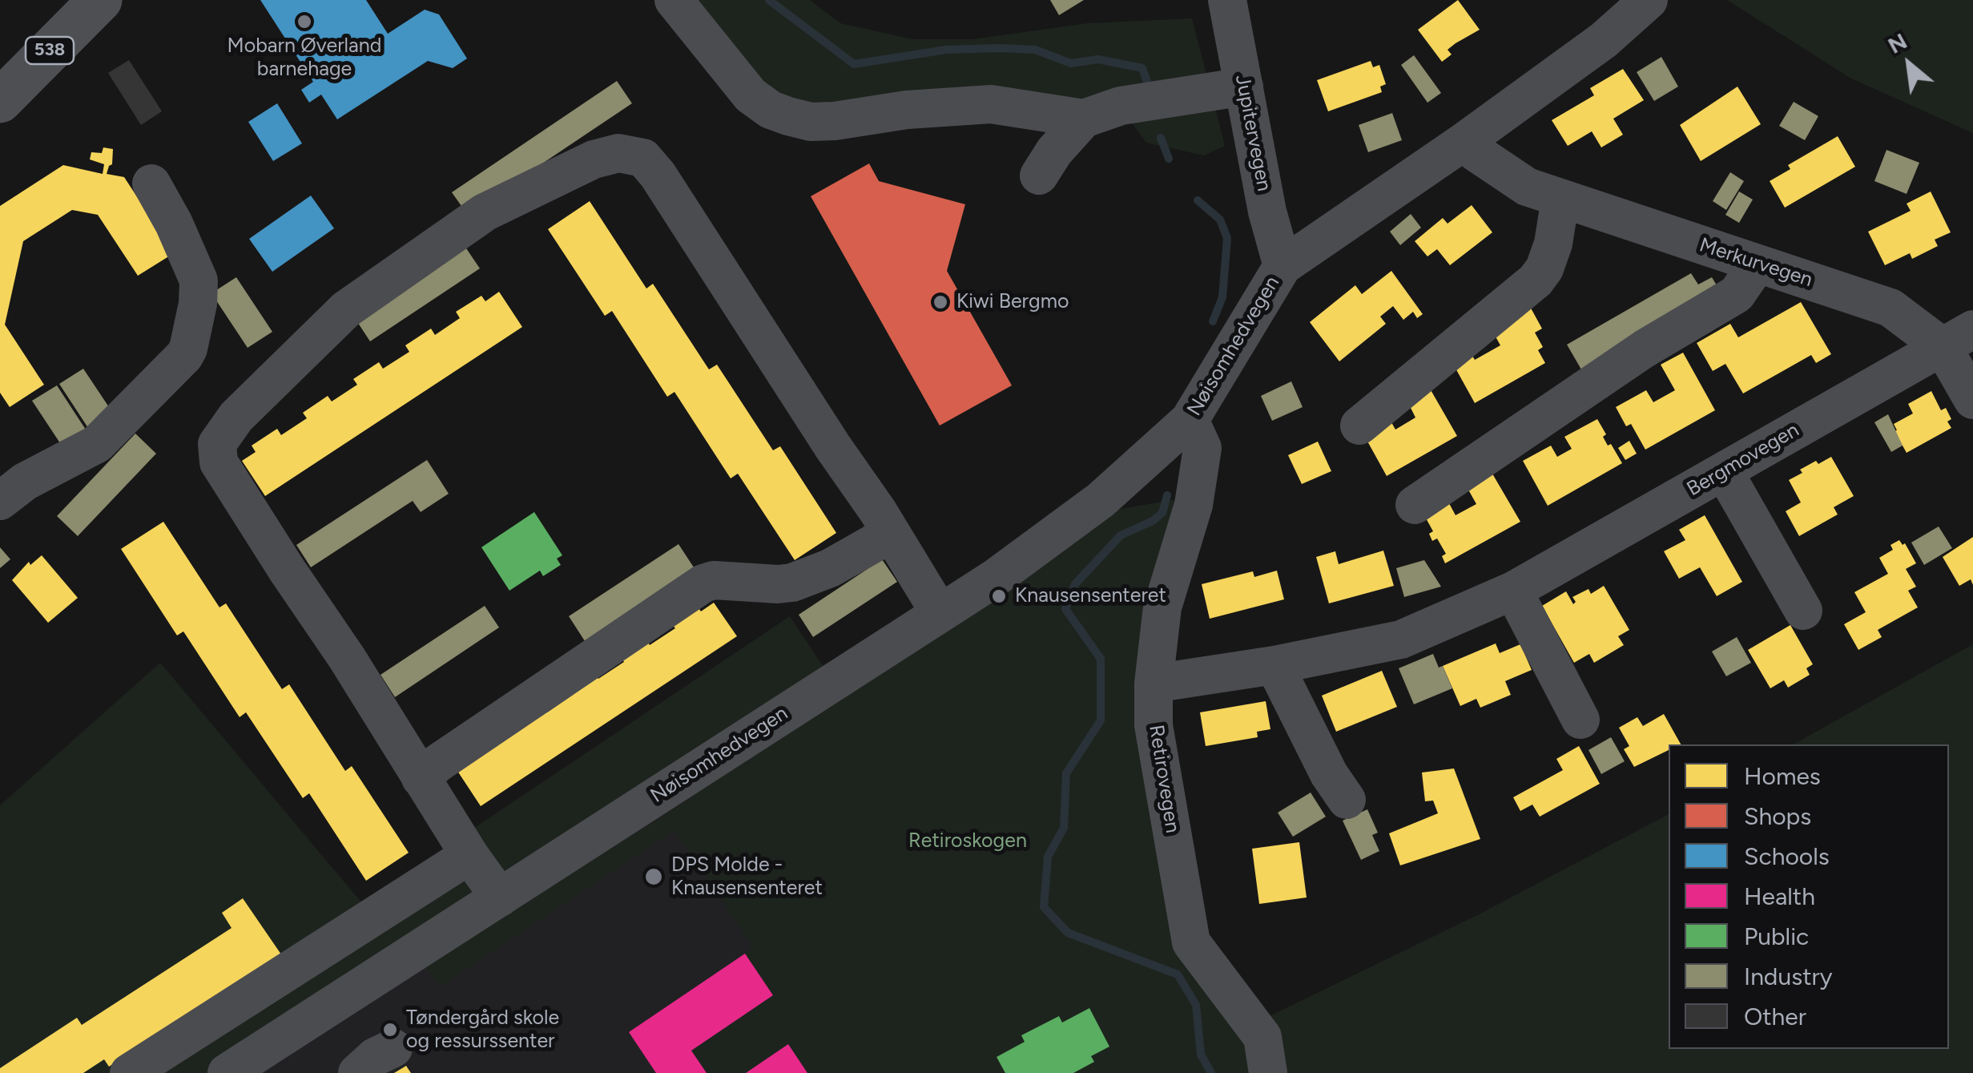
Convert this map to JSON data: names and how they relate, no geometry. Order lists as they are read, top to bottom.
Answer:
{
  "streets": {
    "main road": ["538"],
    "street": [
      "Jupitervegen",
      "Merkurvegen",
      "Nøisomhedvegen",
      "Bergmovegen",
      "Retirovegen"
    ]
  },
  "crossings": [
    ["Jupitervegen", "Nøisomhedvegen"],
    ["Merkurvegen", "Nøisomhedvegen"],
    ["Merkurvegen", "Bergmovegen"],
    ["Nøisomhedvegen", "Retirovegen"],
    ["Bergmovegen", "Retirovegen"]
  ],
  "parks": ["Retiroskogen"],
  "places": [
    "Mobarn Øverland barnehage",
    "Kiwi Bergmo",
    "Knausensenteret",
    "DPS Molde - Knausensenteret",
    "Tøndergård skole og ressurssenter"
  ],
  "legend": [
    "Homes",
    "Shops",
    "Schools",
    "Health",
    "Public",
    "Industry",
    "Other"
  ],
  "north": "top left"
}
